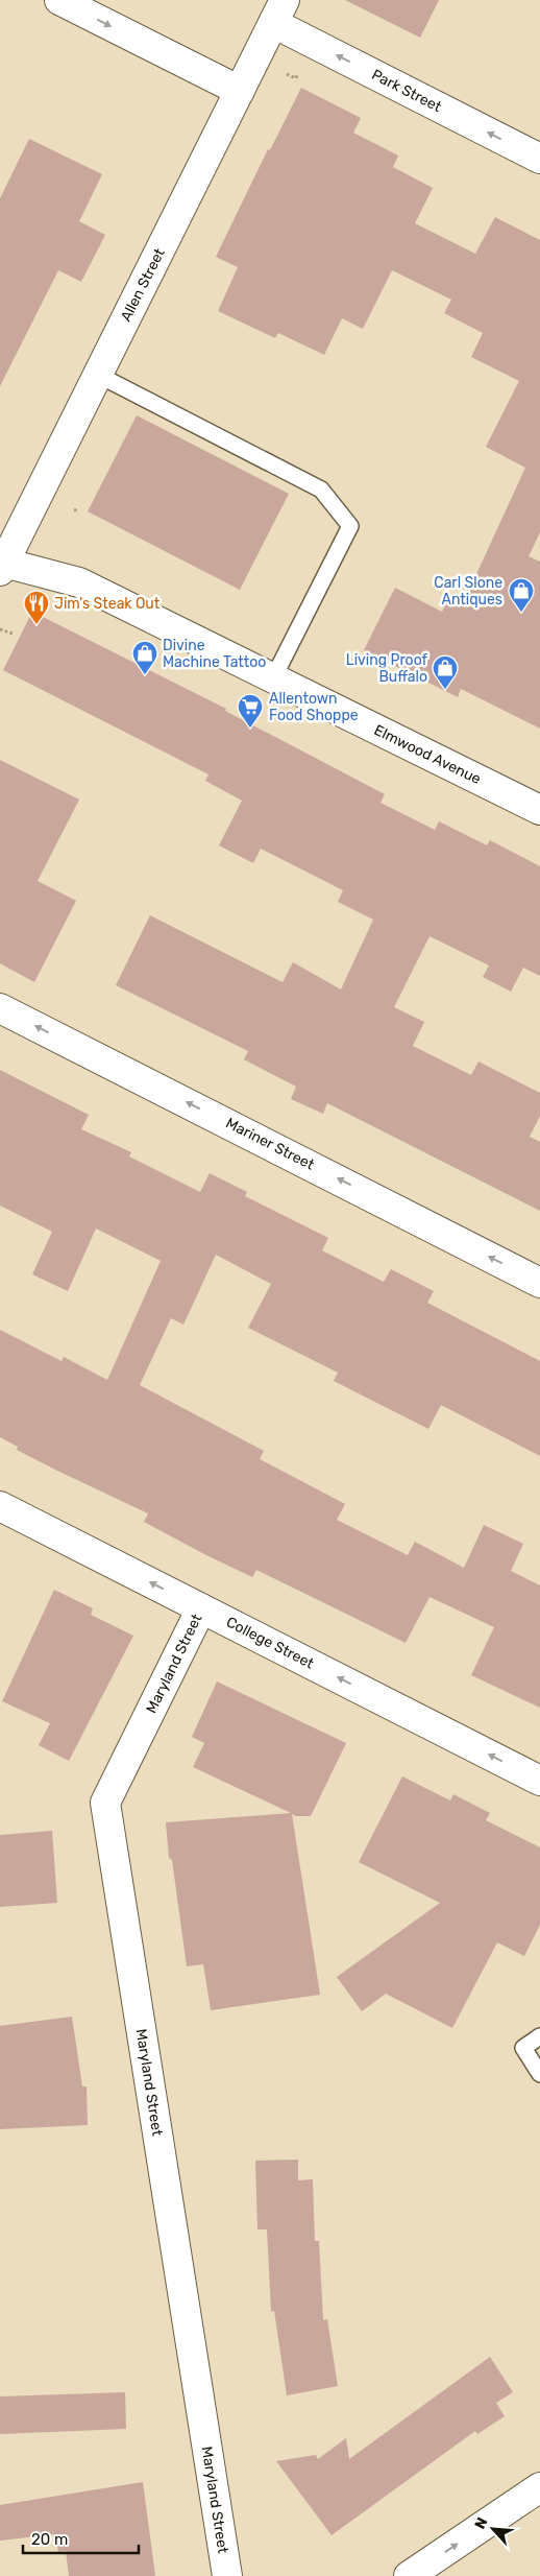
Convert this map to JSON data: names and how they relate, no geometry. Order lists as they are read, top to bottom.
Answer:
{
  "streets": {
    "street": [
      "Park Street",
      "Allen Street",
      "Elmwood Avenue",
      "Mariner Street",
      "College Street",
      "Maryland Street"
    ]
  },
  "crossings": [
    ["Park Street", "Allen Street"],
    ["Allen Street", "Elmwood Avenue"],
    ["College Street", "Maryland Street"]
  ],
  "one_way": ["Park Street", "Mariner Street", "College Street"],
  "places": {
    "shop": ["Carl Slone Antiques", "Divine Machine Tattoo", "Living Proof Buffalo"],
    "restaurant": ["Jim's Steak Out"],
    "supermarket": ["Allentown Food Shoppe"]
  },
  "scale_bar": "20 m",
  "north": "top left"
}
